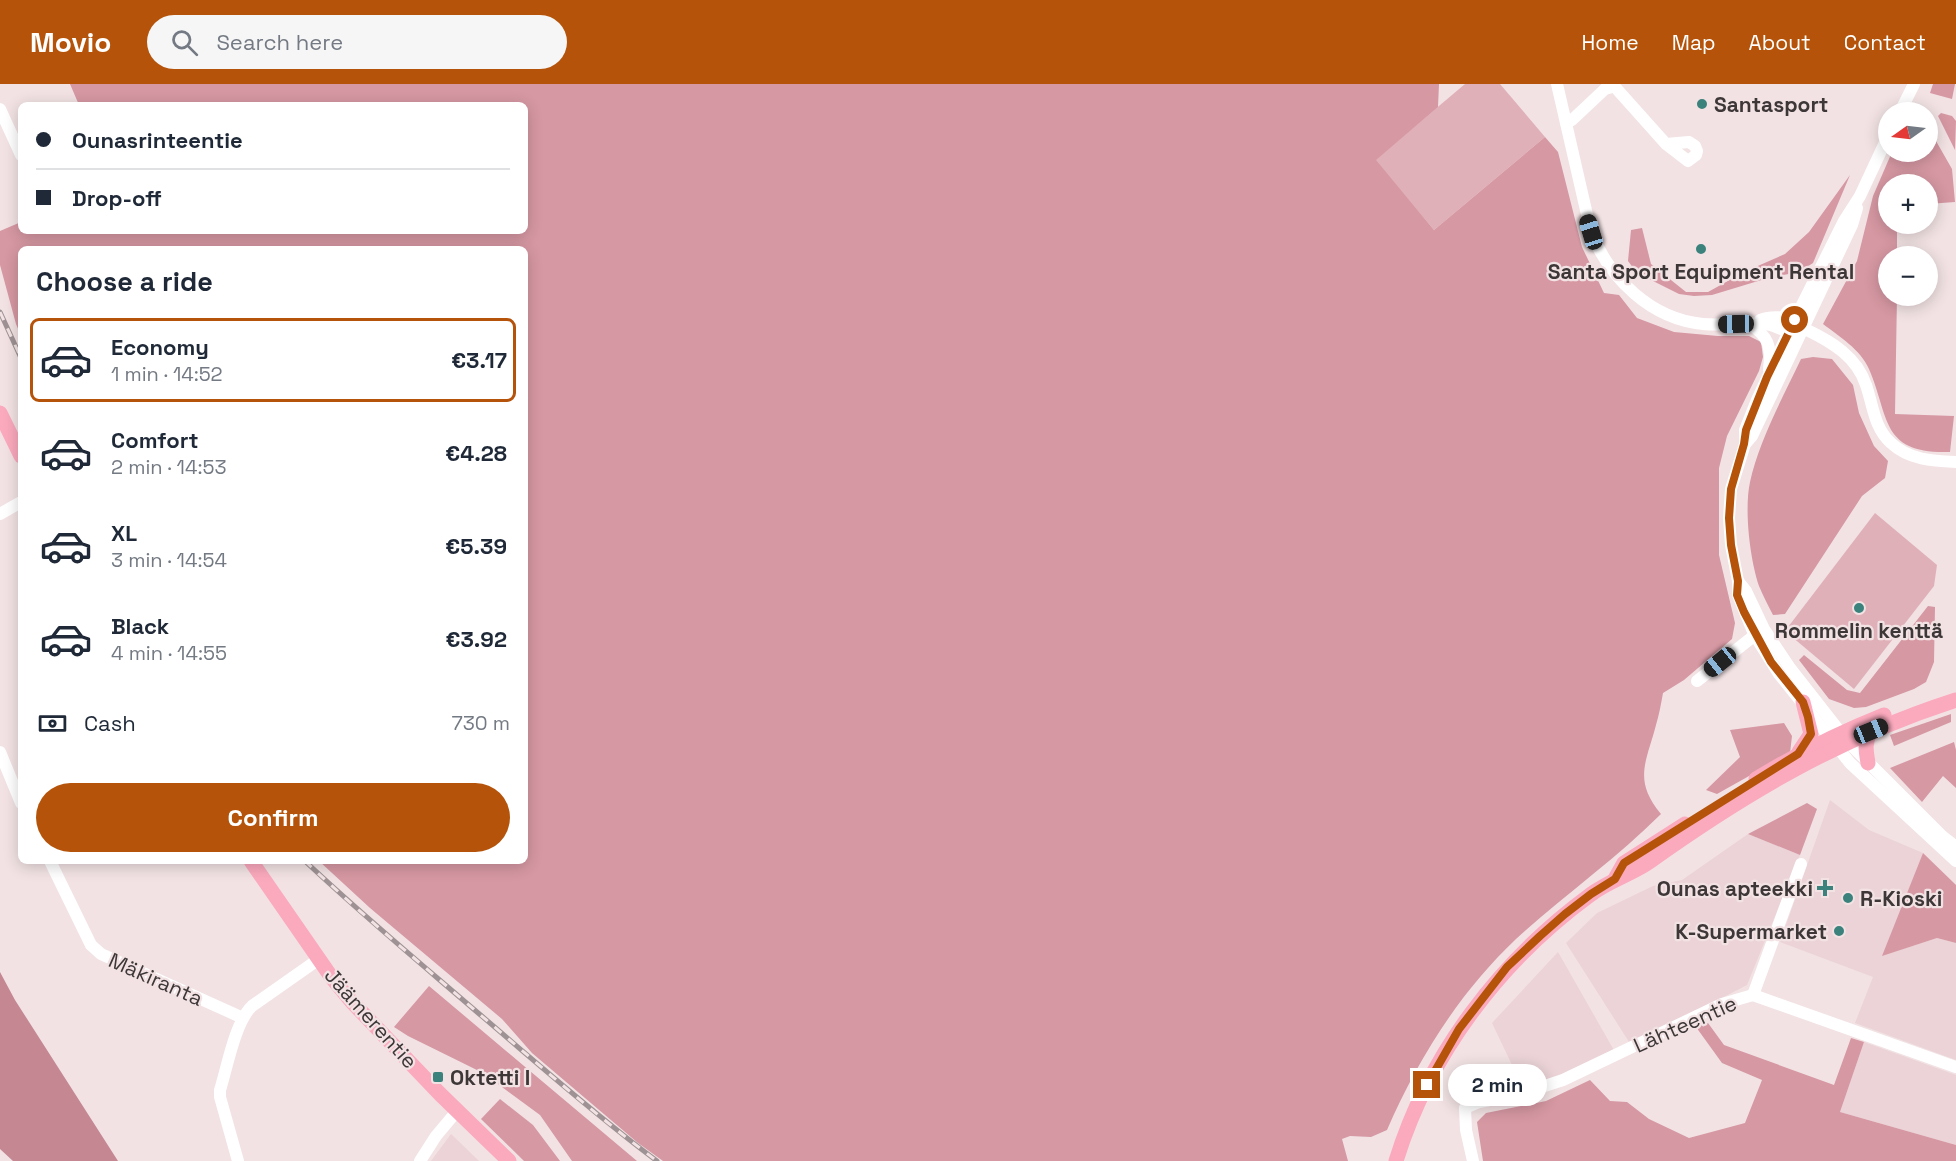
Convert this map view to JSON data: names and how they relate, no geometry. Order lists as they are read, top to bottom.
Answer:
{
  "streets": {
    "main road": ["Jäämerentie"],
    "street": ["Mäkiranta", "Lähteentie"]
  },
  "places": {
    "other": [
      "Santasport",
      "Santa Sport Equipment Rental",
      "Rommelin kenttä",
      "R-Kioski",
      "K-Supermarket"
    ],
    "health": ["Ounas apteekki"],
    "transit": ["Oktetti I"]
  },
  "north": "left",
  "page": {
    "header": "Movio",
    "search": "Search here",
    "nav": [
      "Home",
      "Map",
      "About",
      "Contact"
    ],
    "map_buttons": ["+", "−"],
    "banner": ["Ounasrinteentie", "Drop-off"],
    "heading": "Choose a ride",
    "list": [
      {
        "name": "Economy",
        "note": "1 min · 14:52",
        "value": "€3.17"
      },
      {
        "name": "Comfort",
        "note": "2 min · 14:53",
        "value": "€4.28"
      },
      {
        "name": "XL",
        "note": "3 min · 14:54",
        "value": "€5.39"
      },
      {
        "name": "Black",
        "note": "4 min · 14:55",
        "value": "€3.92"
      }
    ],
    "pay": ["Cash", "730 m"],
    "buttons": "Confirm",
    "bubble": "2 min"
  }
}
